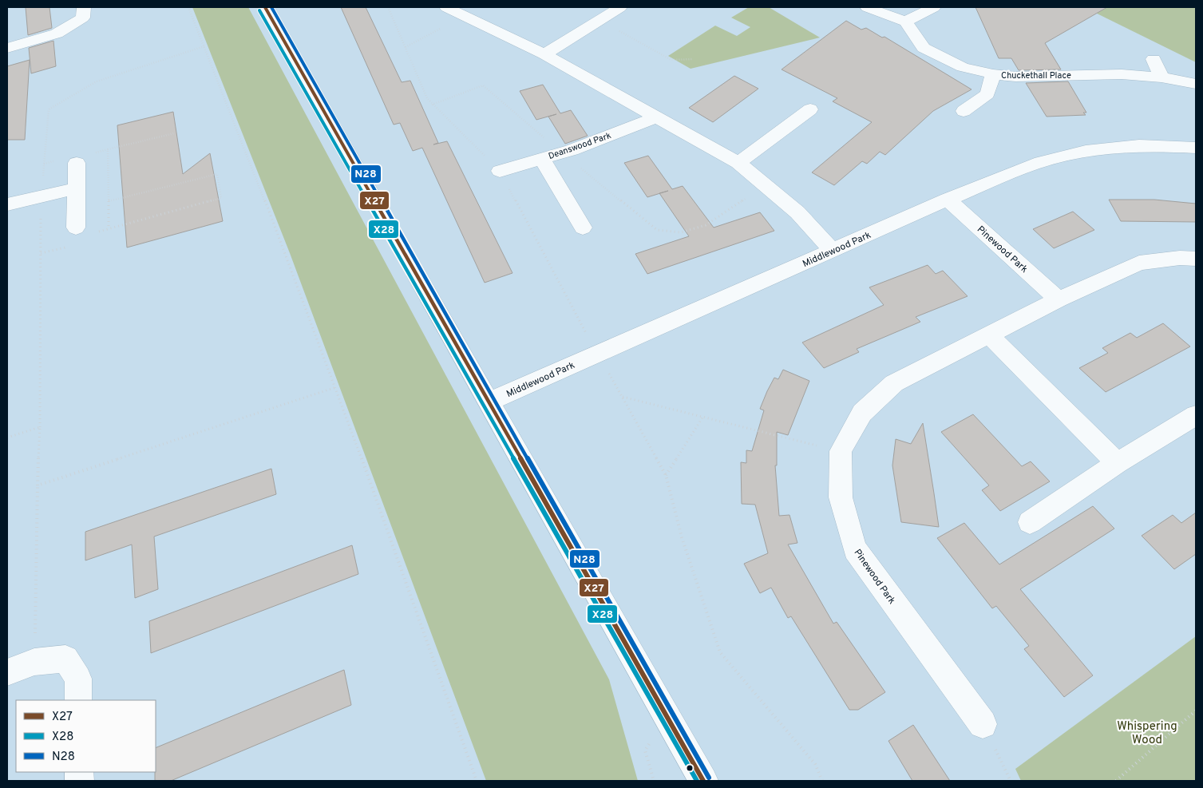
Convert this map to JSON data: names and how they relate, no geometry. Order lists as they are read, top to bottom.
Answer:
{
  "streets": {
    "street": [
      "Chuckethall Place",
      "Deanswood Park",
      "Middlewood Park",
      "Pinewood Park"
    ]
  },
  "crossings": [
    ["Middlewood Park", "Pinewood Park"]
  ],
  "parks": ["Whispering Wood"],
  "lines": ["transit line X27", "transit line N28", "transit line X28"],
  "legend": ["X27", "X28", "N28"]
}
